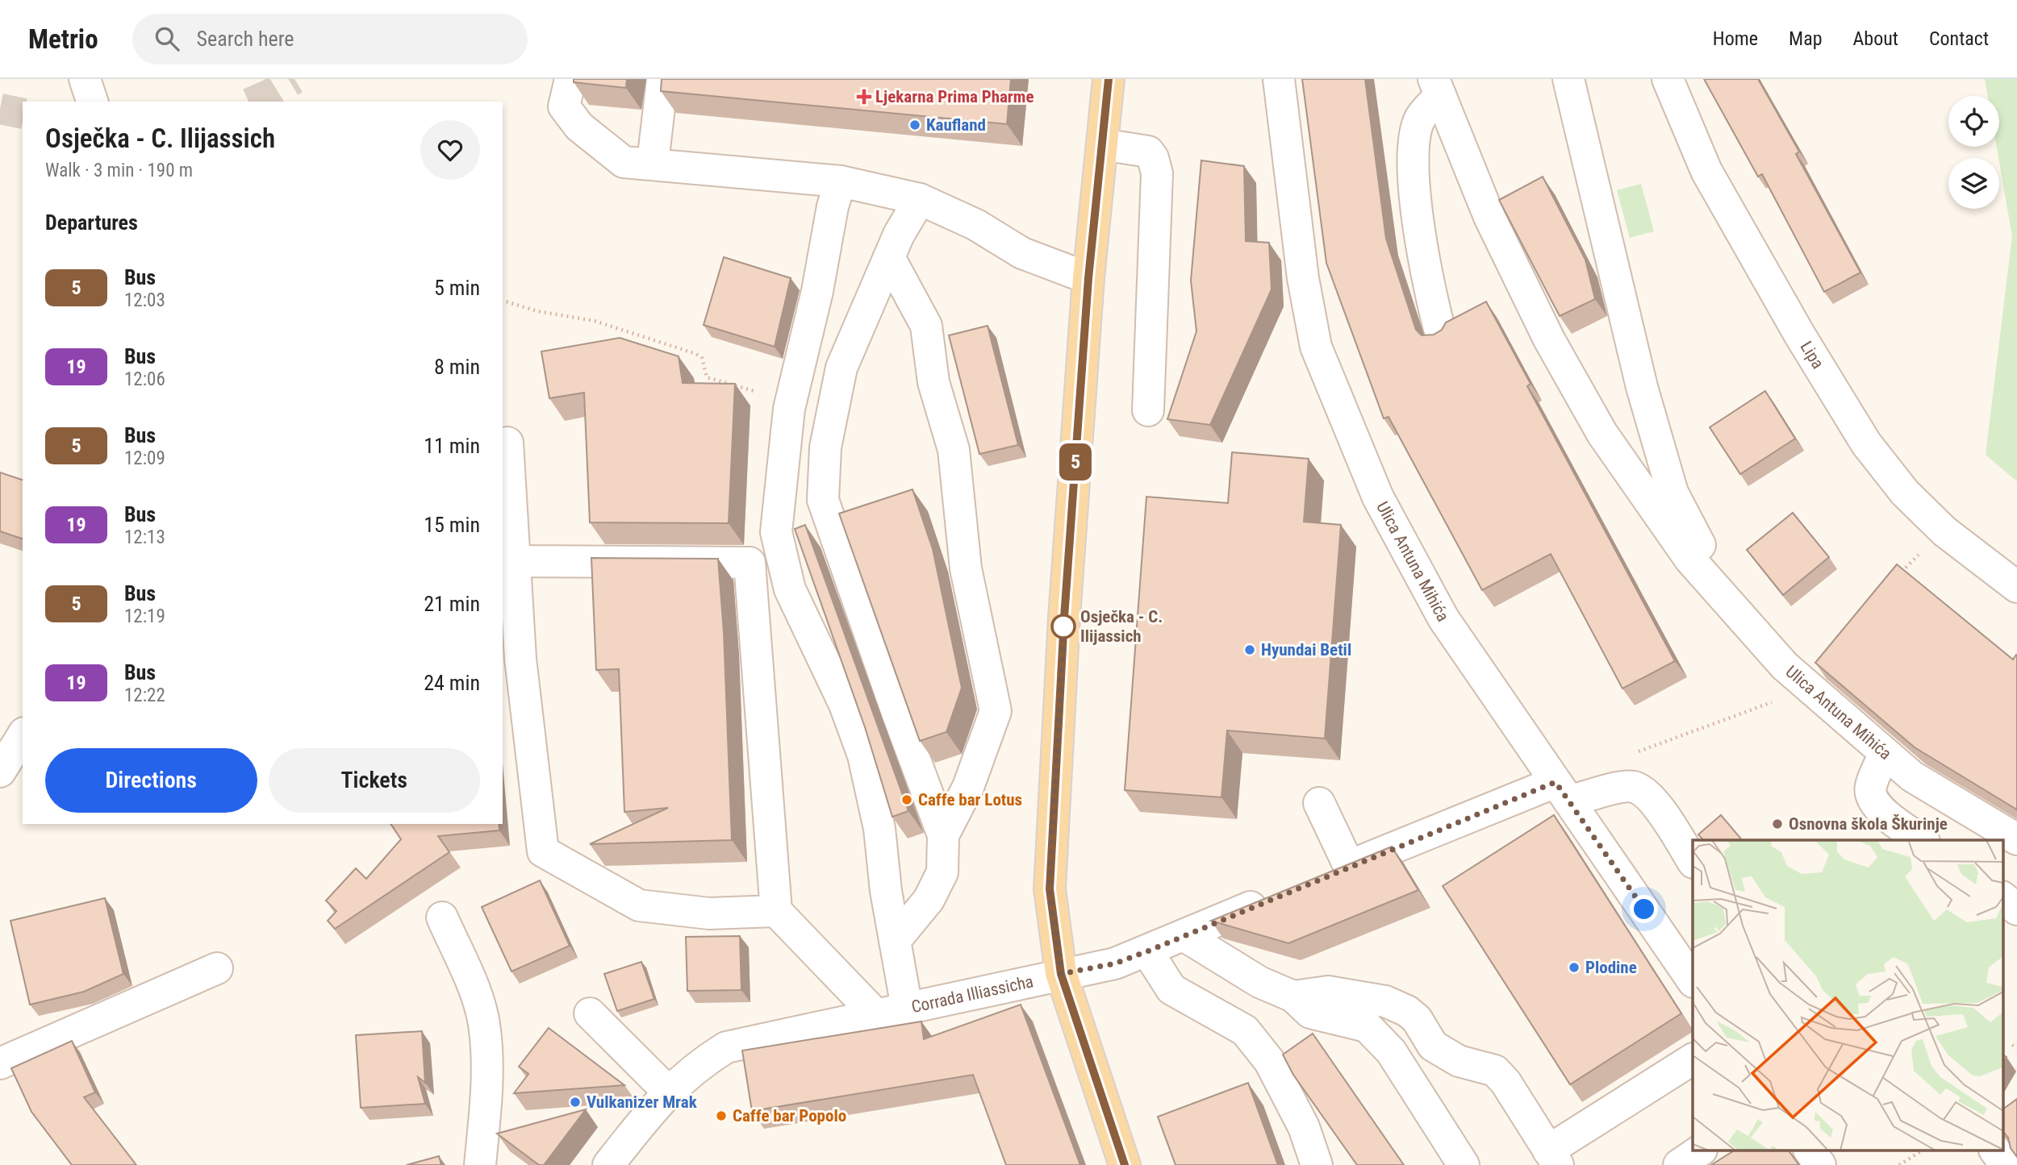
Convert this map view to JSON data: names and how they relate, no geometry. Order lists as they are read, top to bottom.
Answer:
{
  "streets": {
    "street": ["Lipa", "Ulica Antuna Mihića", "Corrada Illiassicha"]
  },
  "places": {
    "health": ["Ljekarna Prima Pharme"],
    "other": [
      "Kaufland",
      "Osječka - C. Ilijassich",
      "Hyundai Betil",
      "Caffe bar Lotus",
      "Osnovna škola Škurinje",
      "Plodine",
      "Vulkanizer Mrak",
      "Caffe bar Popolo"
    ]
  },
  "lines": ["bus line 5"],
  "page": {
    "header": "Metrio",
    "search": "Search here",
    "nav": [
      "Home",
      "Map",
      "About",
      "Contact"
    ],
    "on_map": "5",
    "heading": [
      ["Osječka - C. Ilijassich", "Walk · 3 min · 190 m"],
      "Departures"
    ],
    "list": [
      {
        "mark": "5",
        "name": "Bus",
        "note": "12:03",
        "value": "5 min"
      },
      {
        "mark": "19",
        "name": "Bus",
        "note": "12:06",
        "value": "8 min"
      },
      {
        "mark": "5",
        "name": "Bus",
        "note": "12:09",
        "value": "11 min"
      },
      {
        "mark": "19",
        "name": "Bus",
        "note": "12:13",
        "value": "15 min"
      },
      {
        "mark": "5",
        "name": "Bus",
        "note": "12:19",
        "value": "21 min"
      },
      {
        "mark": "19",
        "name": "Bus",
        "note": "12:22",
        "value": "24 min"
      }
    ],
    "buttons": ["Directions", "Tickets"]
  }
}
